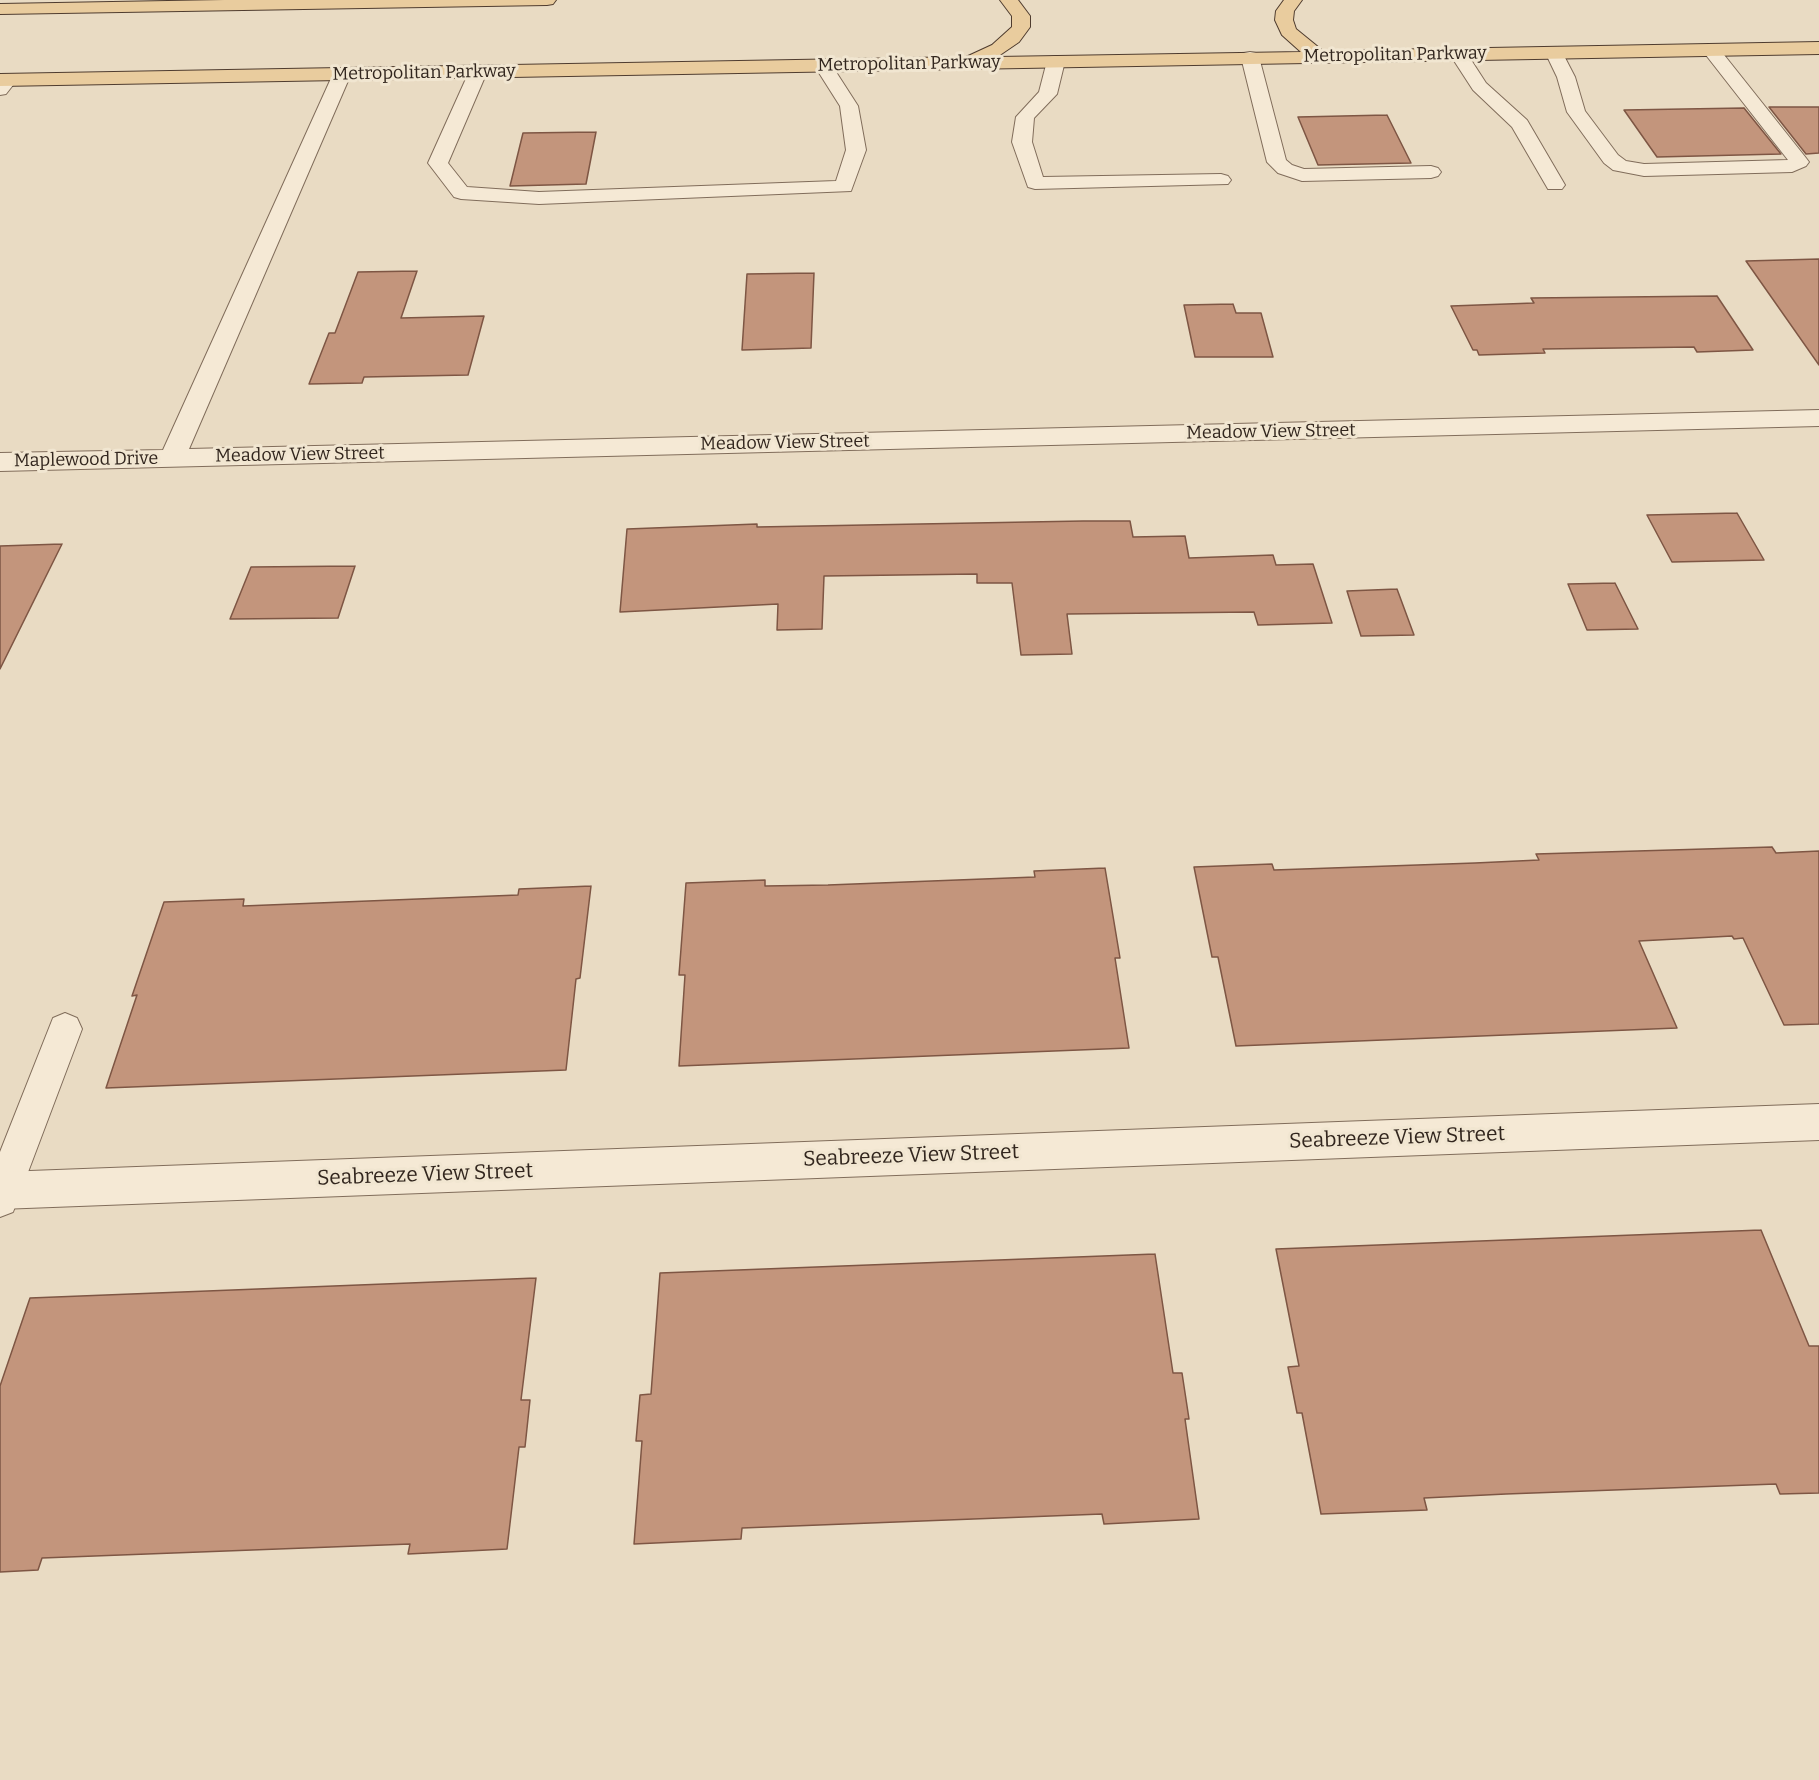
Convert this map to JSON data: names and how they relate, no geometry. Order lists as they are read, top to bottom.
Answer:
{
  "streets": {
    "main road": ["Metropolitan Parkway"],
    "street": ["Meadow View Street", "Maplewood Drive", "Seabreeze View Street"]
  },
  "crossings": [
    ["Meadow View Street", "Maplewood Drive"]
  ]
}
